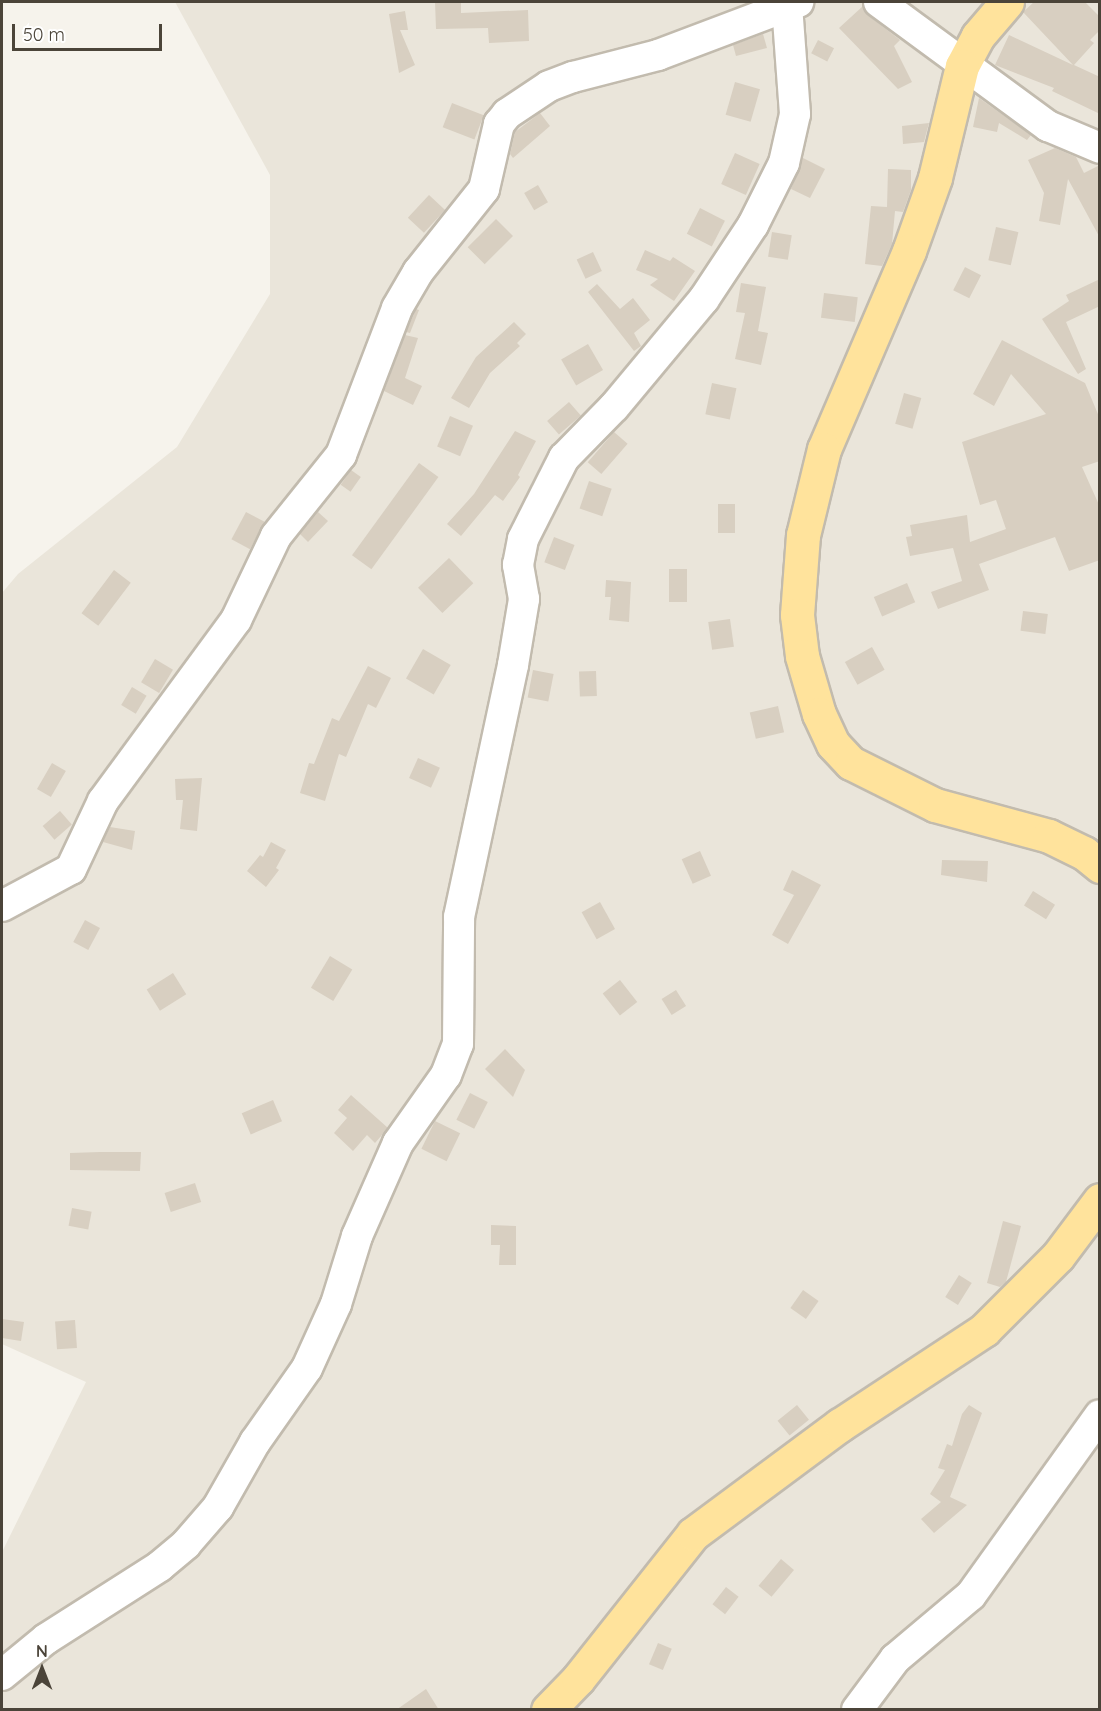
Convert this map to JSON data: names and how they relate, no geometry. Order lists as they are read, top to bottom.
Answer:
{
  "scale_bar": "50 m",
  "north": "top"
}
